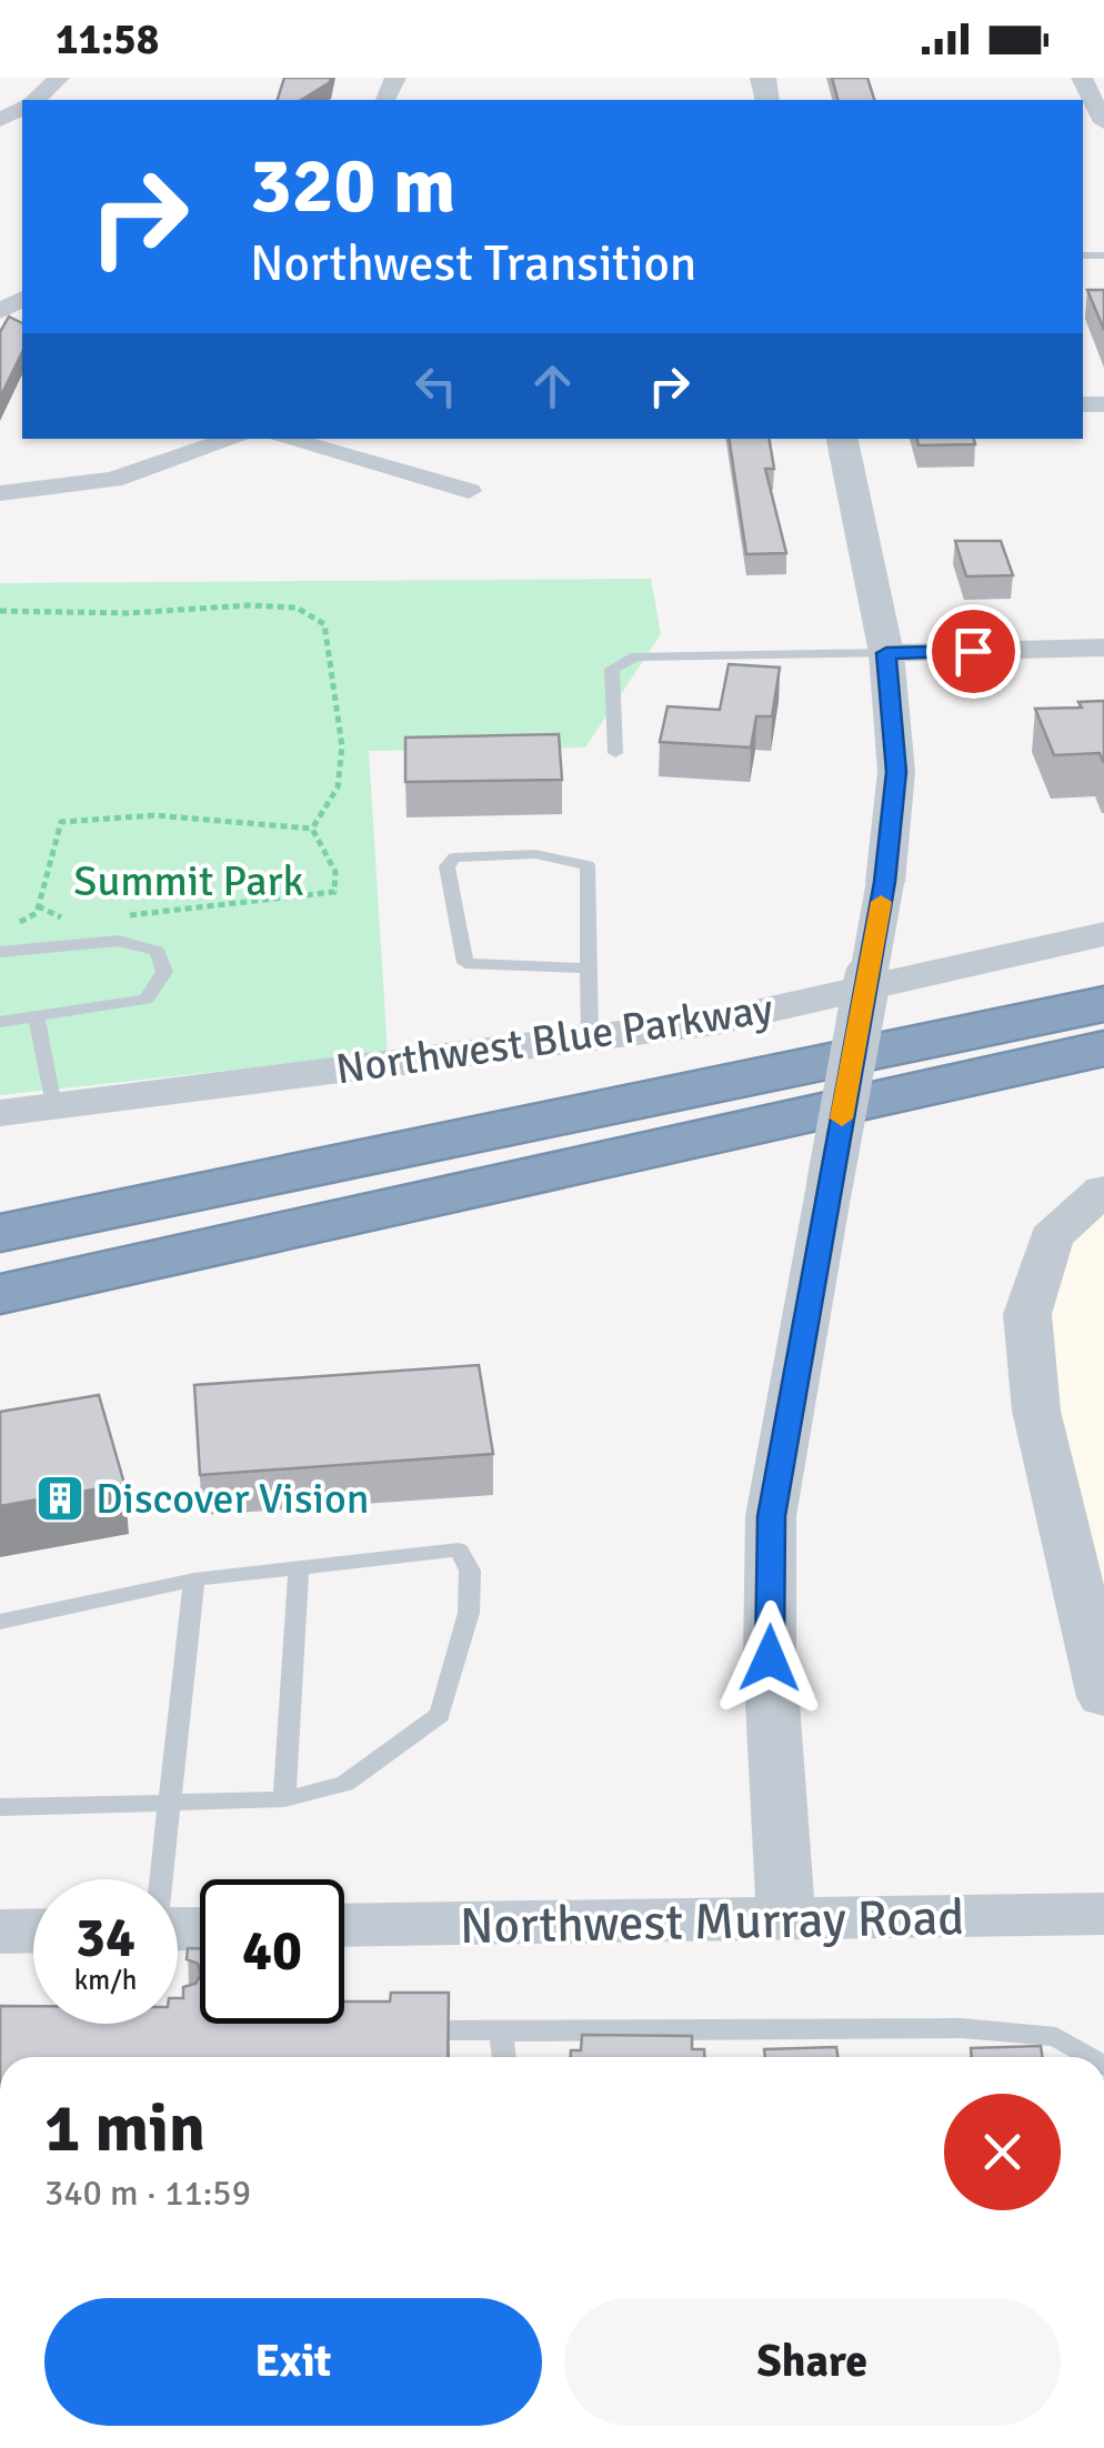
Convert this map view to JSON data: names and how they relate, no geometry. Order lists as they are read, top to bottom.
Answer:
{
  "streets": {
    "street": ["Northwest Blue Parkway", "Northwest Murray Road"]
  },
  "parks": ["Summit Park"],
  "places": {
    "building": ["Discover Vision"]
  },
  "page": {
    "status": "11:58",
    "turn": ["320 m", "Northwest Transition"],
    "speed": "34 km/h",
    "limit": "40",
    "heading": ["1 min", "340 m · 11:59"],
    "buttons": ["Exit", "Share"]
  }
}
